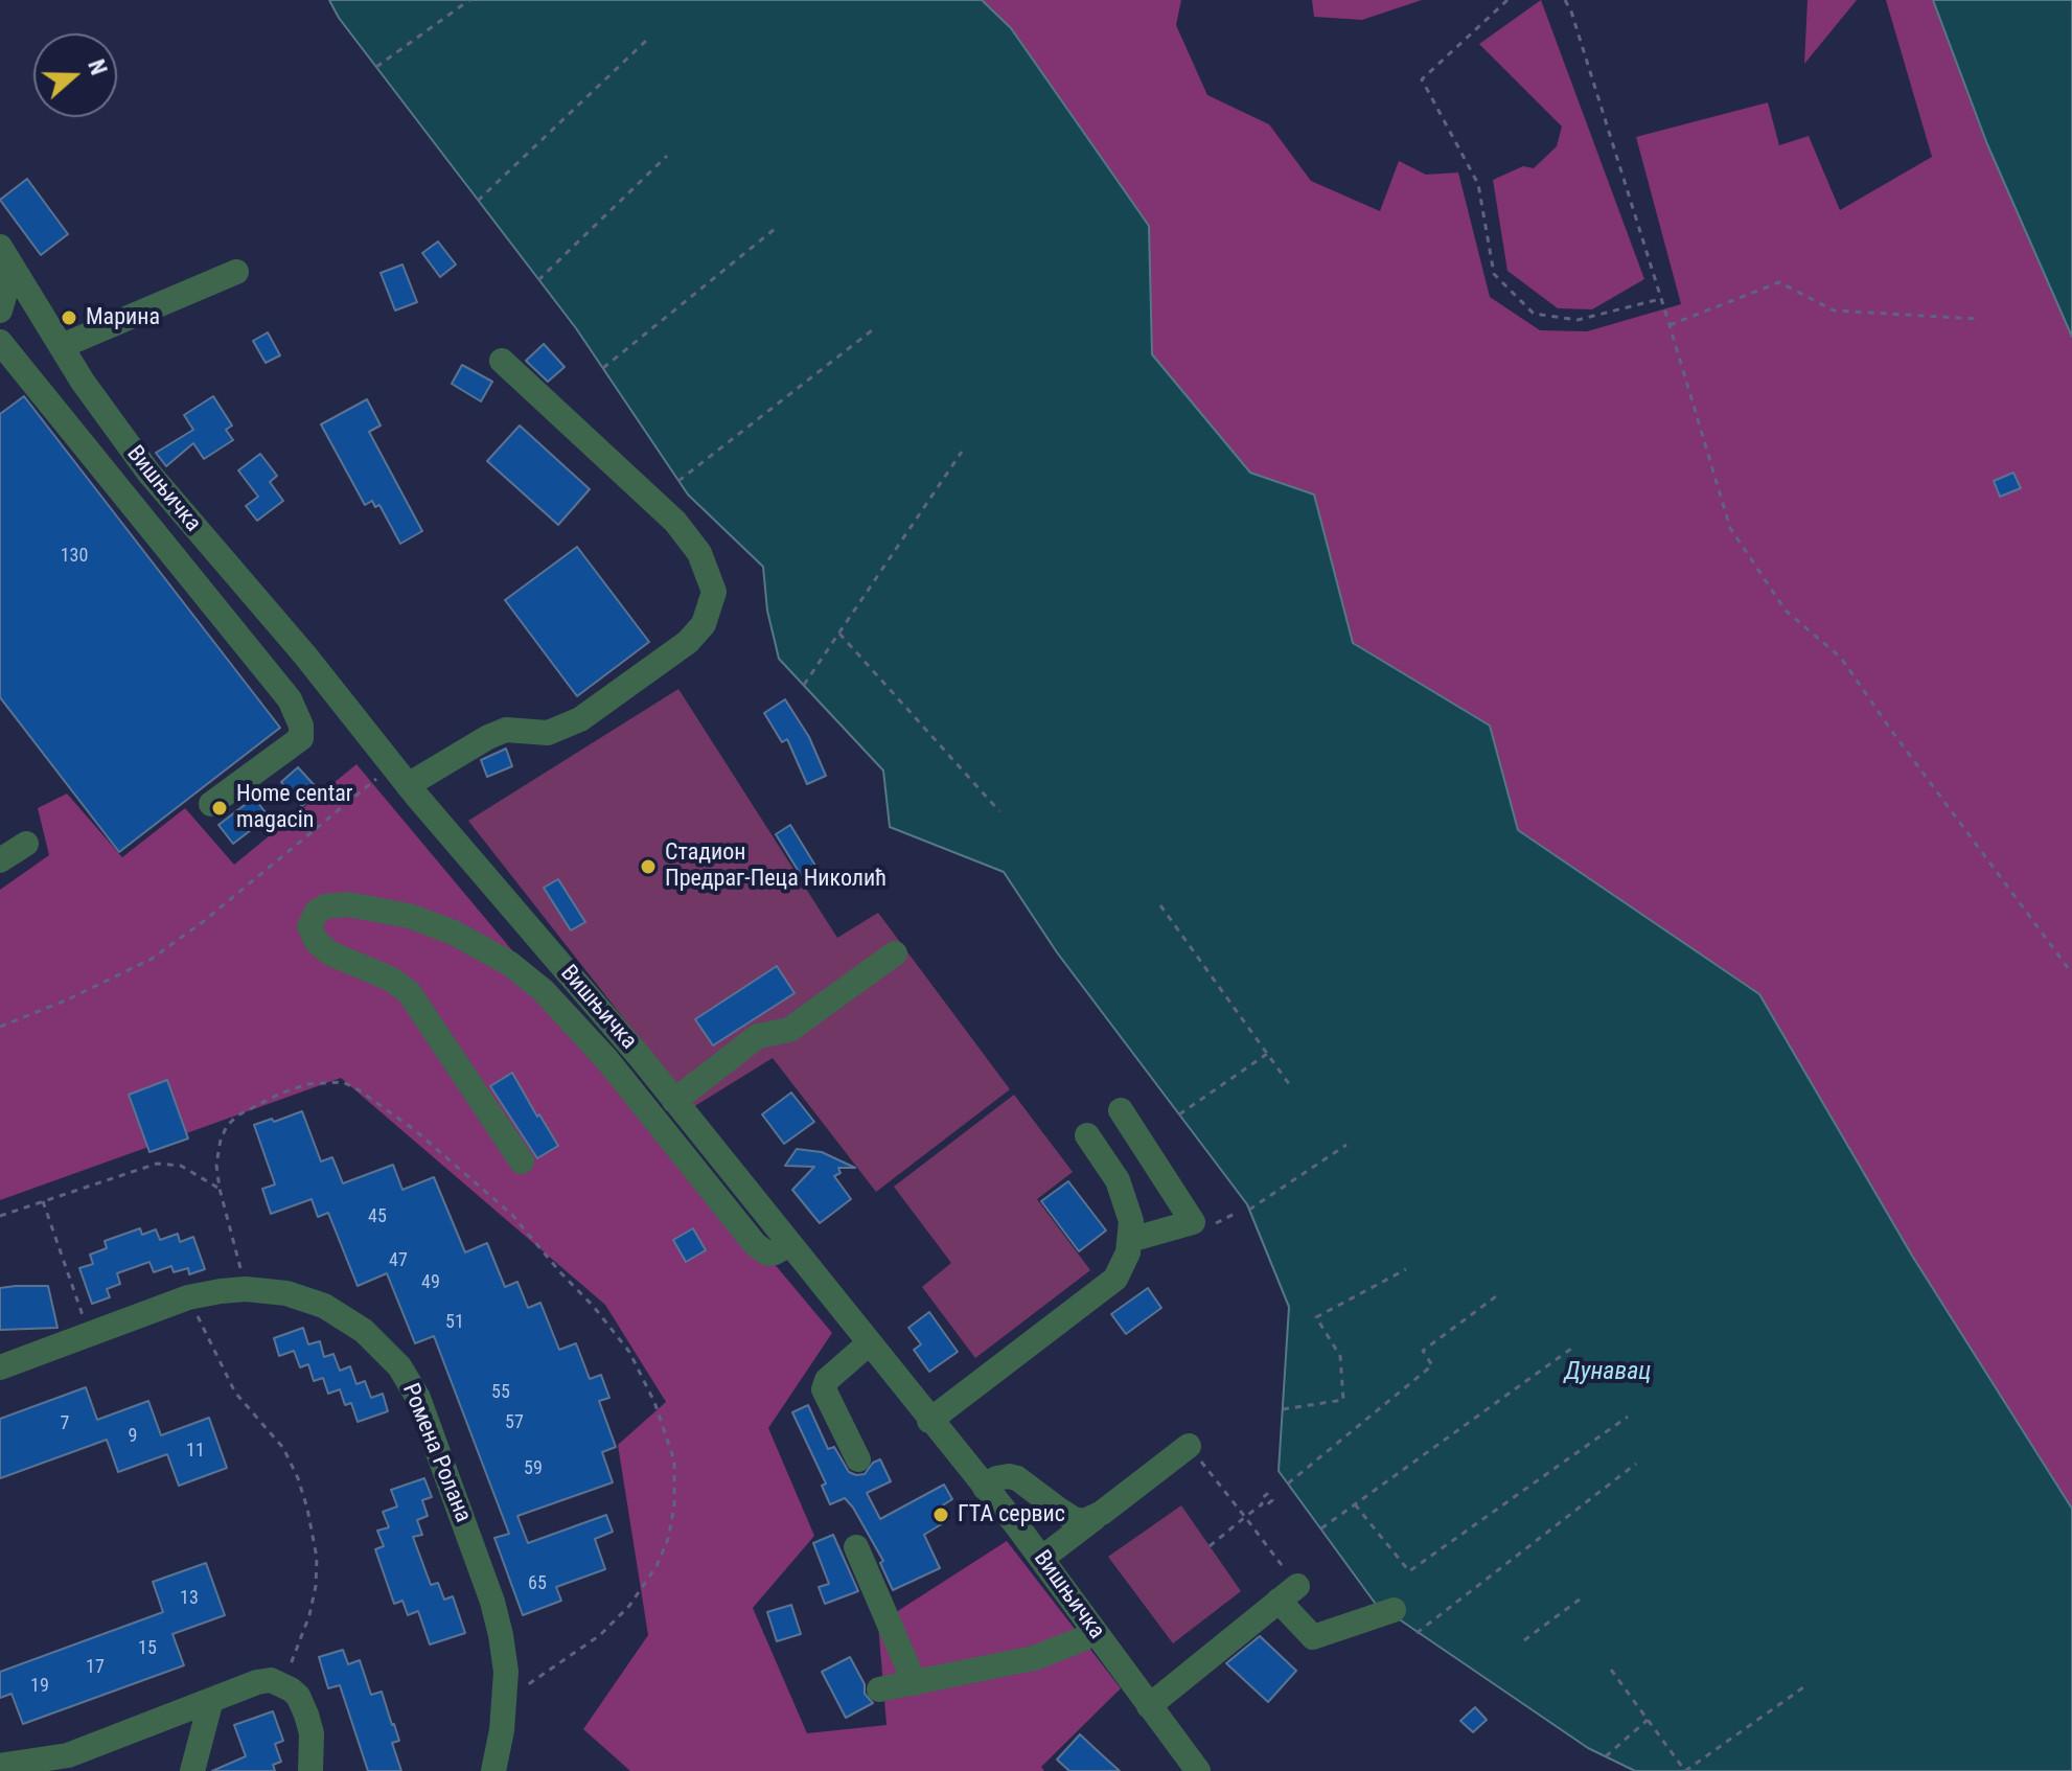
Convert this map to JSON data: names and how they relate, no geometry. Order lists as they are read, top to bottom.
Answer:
{
  "streets": {
    "street": ["Вишњичка", "Ромена Ролана"]
  },
  "water": ["Дунавац"],
  "places": [
    "Марина",
    "Home centar magacin",
    "Стадион Предраг-Пеца Николић",
    "ГТА сервис"
  ],
  "house_numbers": [
    "130",
    "45",
    "47",
    "49",
    "51",
    "55",
    "57",
    "7",
    "9",
    "11",
    "59",
    "65",
    "13",
    "15",
    "17",
    "19"
  ],
  "north": "right"
}
